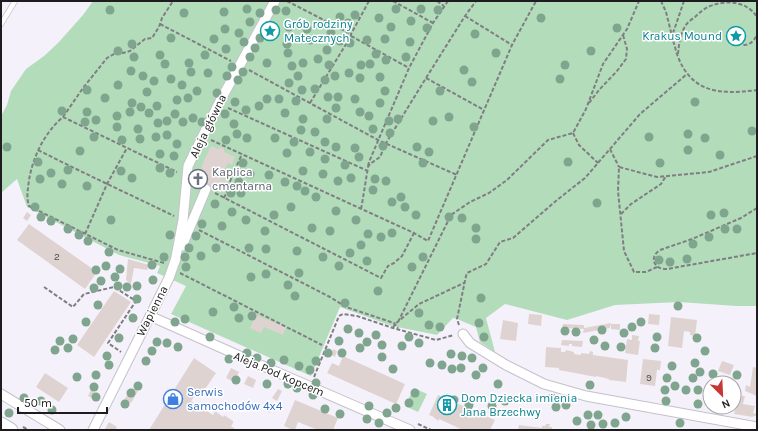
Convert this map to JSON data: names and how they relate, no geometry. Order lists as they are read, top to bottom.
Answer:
{
  "streets": {
    "street": ["Aleja główna", "Wapienna", "Aleja Pod Kopcem"]
  },
  "crossings": [
    ["Aleja główna", "Wapienna"],
    ["Wapienna", "Aleja Pod Kopcem"]
  ],
  "places": {
    "place": ["Grób rodziny Matecznych", "Krakus Mound"],
    "church": ["Kaplica cmentarna"],
    "shop": ["Serwis samochodów 4x4"],
    "building": ["Dom Dziecka imienia Jana Brzechwy"]
  },
  "house_numbers": ["2", "9"],
  "scale_bar": "50 m",
  "north": "bottom right"
}
